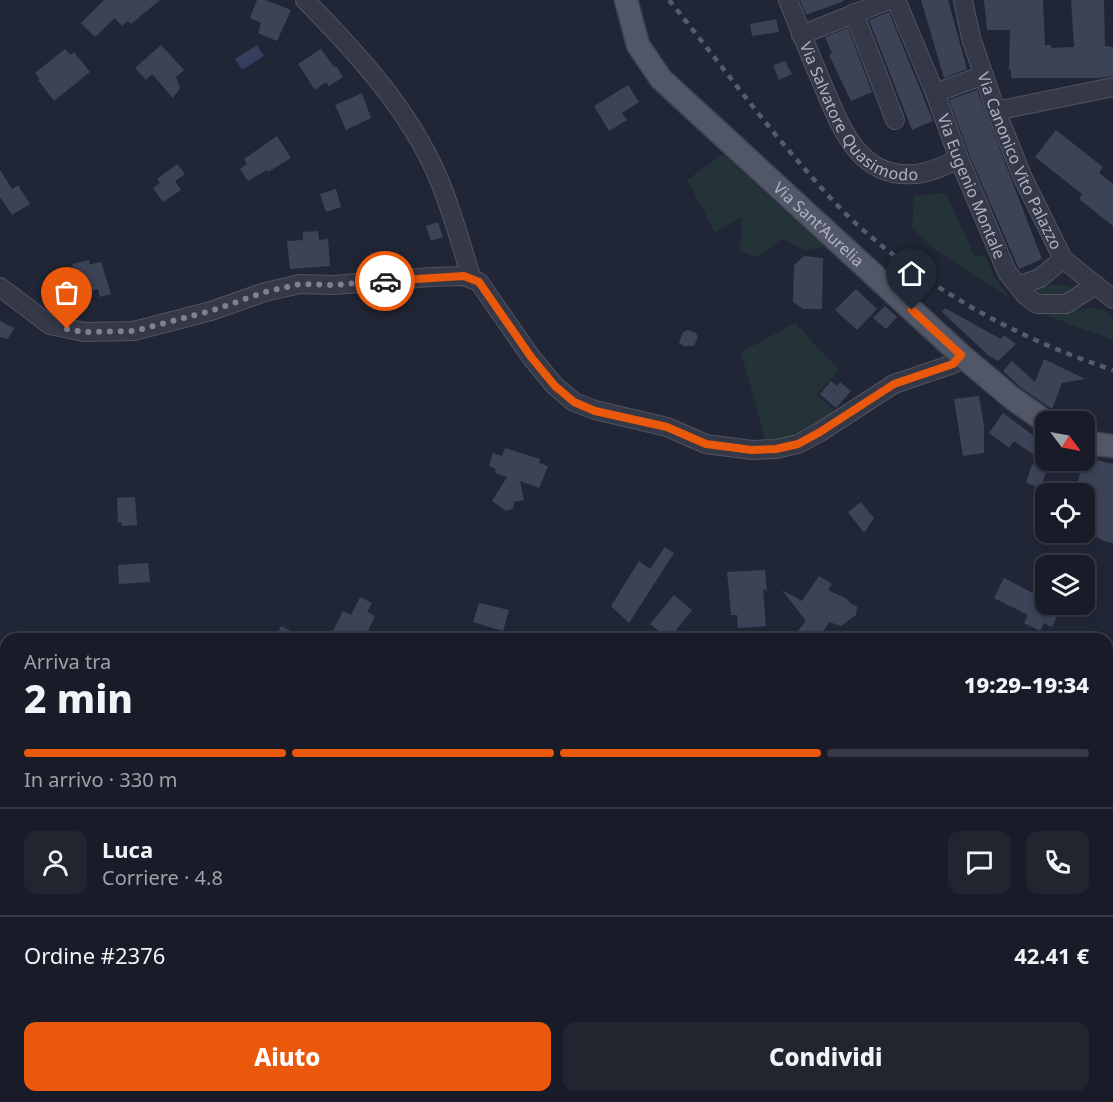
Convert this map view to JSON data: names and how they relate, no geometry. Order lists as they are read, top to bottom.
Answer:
{
  "streets": {
    "main road": ["Via Sant'Aurelia"],
    "street": ["Via Salvatore Quasimodo", "Via Canonico Vito Palazzo", "Via Eugenio Montale"]
  },
  "crossings": [
    ["Via Salvatore Quasimodo", "Via Eugenio Montale"],
    ["Via Canonico Vito Palazzo", "Via Eugenio Montale"]
  ],
  "north": "bottom right",
  "page": {
    "heading": ["2 min", "Arriva tra", "19:29–19:34"],
    "panel": [
      "Luca",
      "Corriere · 4.8",
      "Ordine #2376",
      "42.41 €"
    ],
    "bar": "In arrivo · 330 m",
    "buttons": ["Aiuto", "Condividi"]
  }
}
